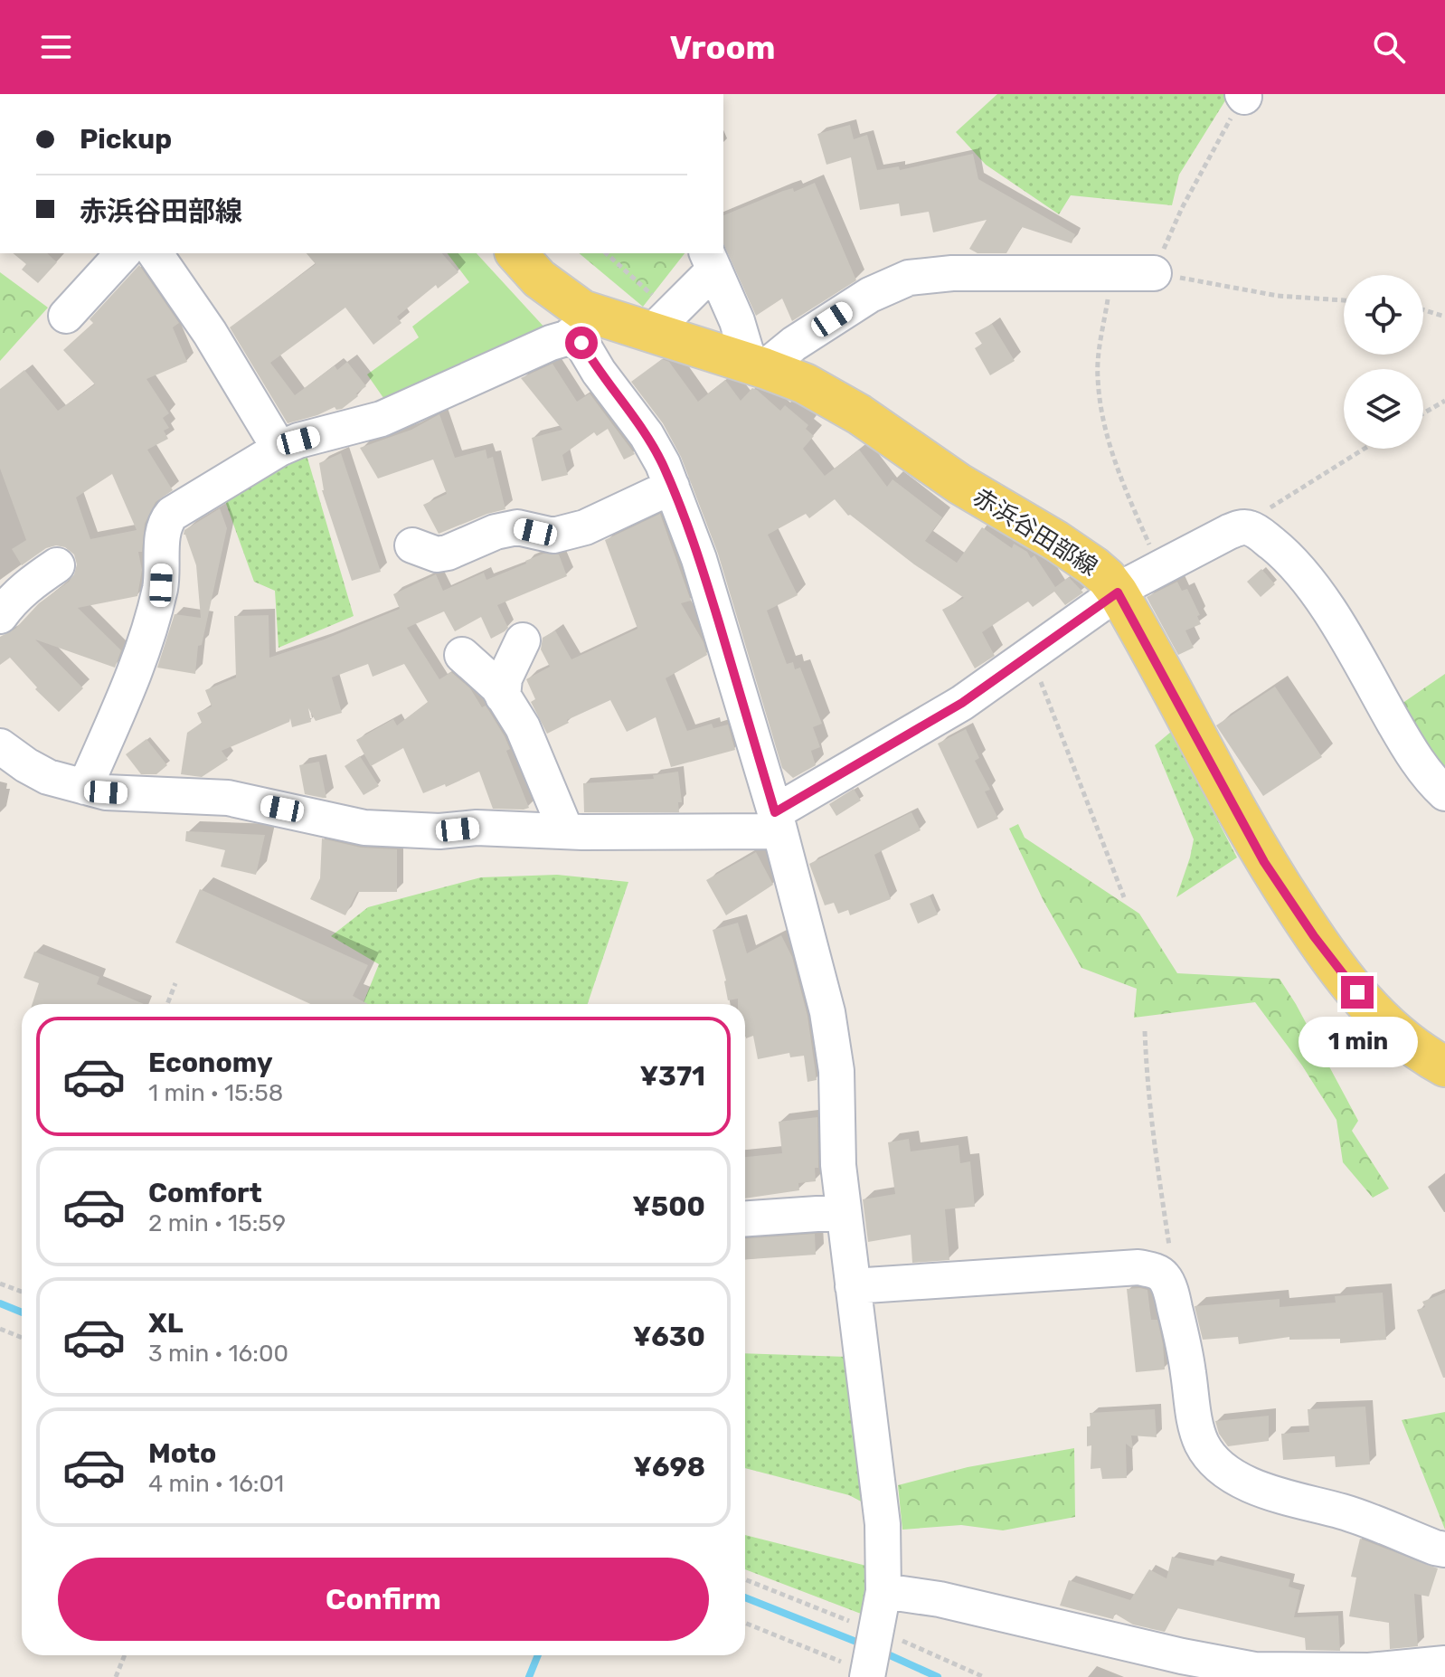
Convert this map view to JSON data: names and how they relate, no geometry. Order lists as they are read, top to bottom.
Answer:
{
  "streets": {
    "main road": ["赤浜谷田部線"]
  },
  "page": {
    "header": "Vroom",
    "banner": ["Pickup", "赤浜谷田部線"],
    "bubble": "1 min",
    "list": [
      {
        "name": "Economy",
        "note": "1 min · 15:58",
        "value": "¥371"
      },
      {
        "name": "Comfort",
        "note": "2 min · 15:59",
        "value": "¥500"
      },
      {
        "name": "XL",
        "note": "3 min · 16:00",
        "value": "¥630"
      },
      {
        "name": "Moto",
        "note": "4 min · 16:01",
        "value": "¥698"
      }
    ],
    "buttons": "Confirm"
  }
}
